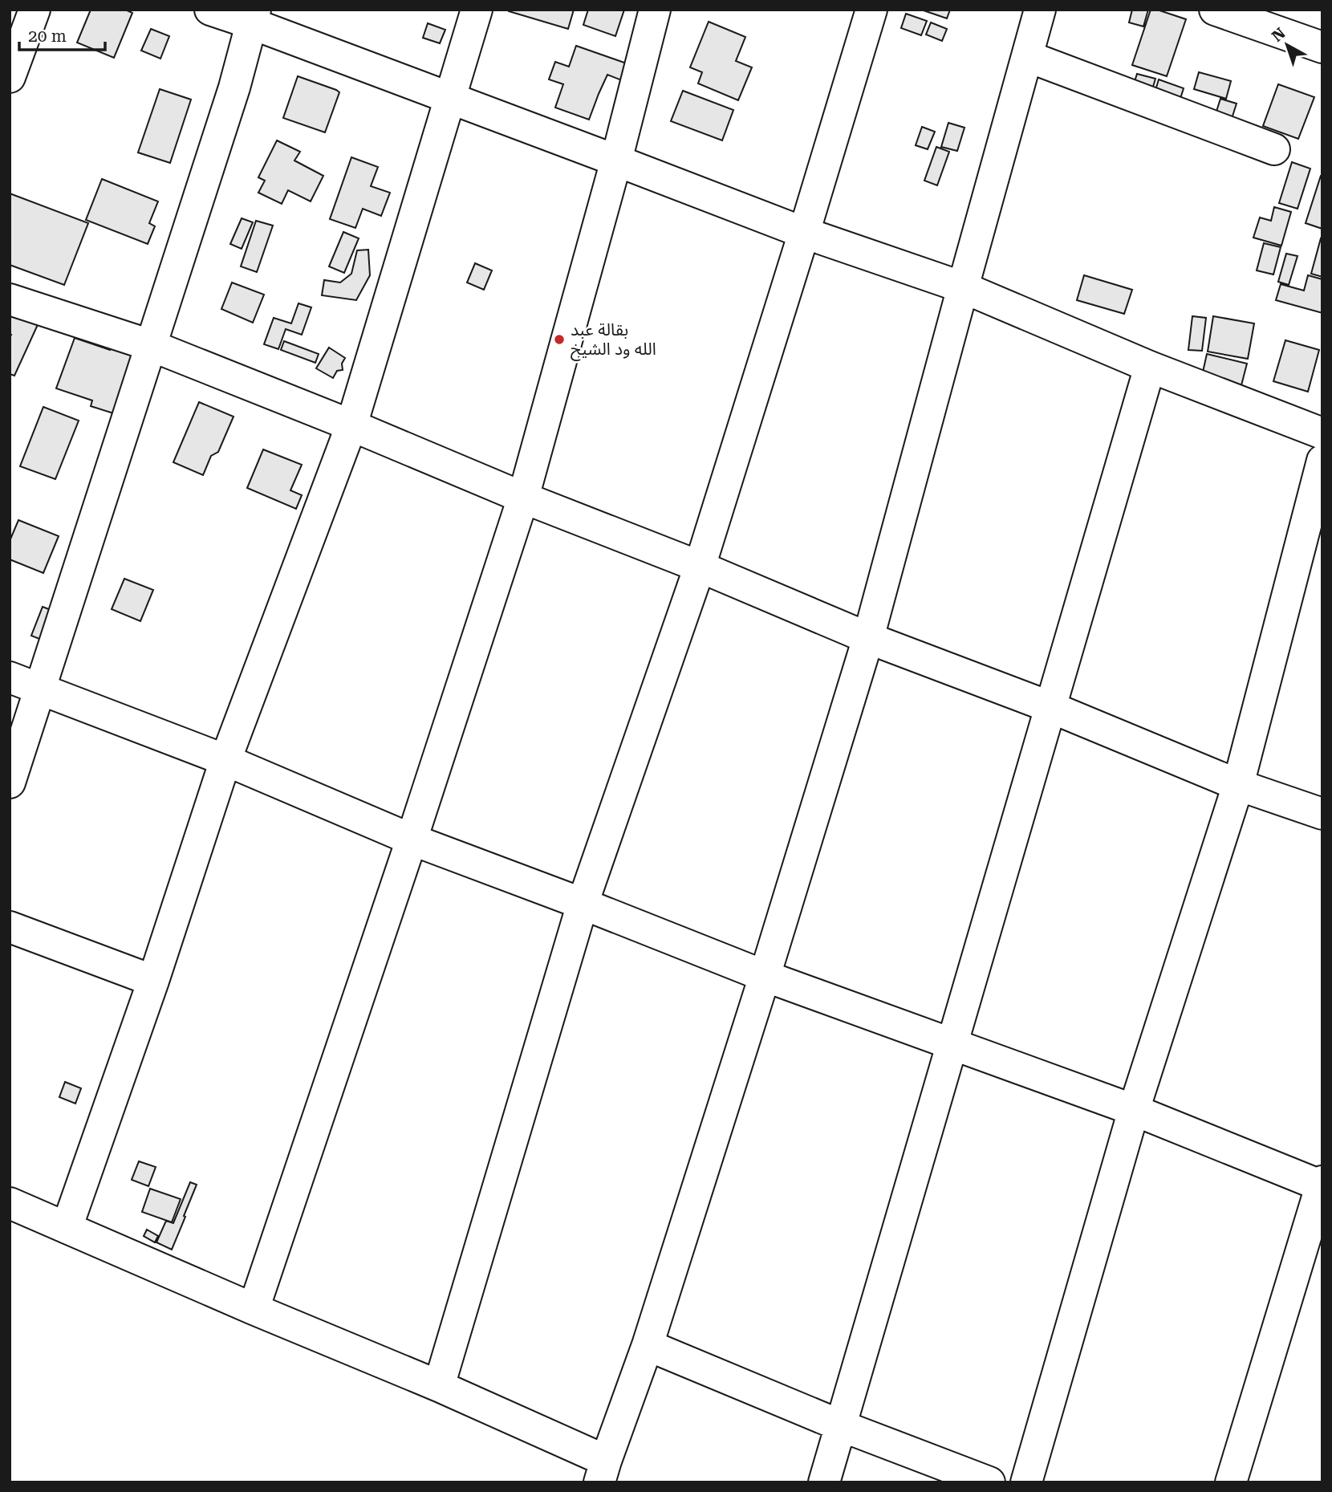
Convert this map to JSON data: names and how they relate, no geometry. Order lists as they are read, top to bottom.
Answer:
{
  "places": ["بقالة عبد الله ود الشيخ"],
  "scale_bar": "20 m",
  "north": "top left"
}
